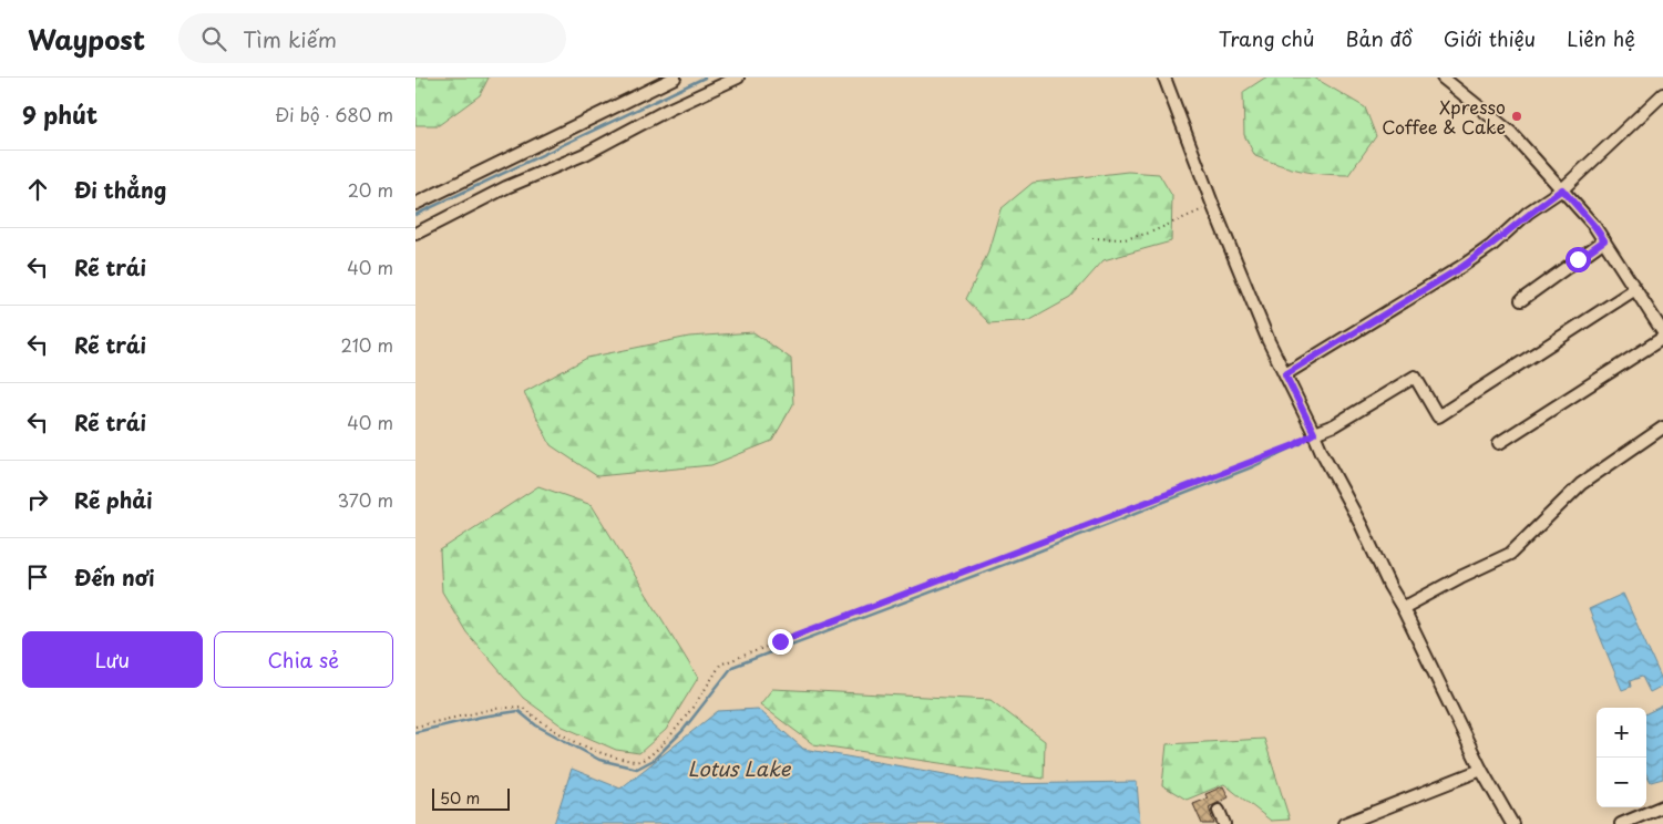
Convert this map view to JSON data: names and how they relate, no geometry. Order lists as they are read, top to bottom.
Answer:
{
  "water": ["Lotus Lake"],
  "places": ["Xpresso Coffee & Cake"],
  "scale_bar": "50 m",
  "page": {
    "header": "Waypost",
    "search": "Tìm kiếm",
    "nav": [
      "Trang chủ",
      "Bản đồ",
      "Giới thiệu",
      "Liên hệ"
    ],
    "heading": ["9 phút", "Đi bộ · 680 m"],
    "list": [
      ["Đi thẳng", "20 m"],
      ["Rẽ trái", "40 m"],
      ["Rẽ trái", "210 m"],
      ["Rẽ trái", "40 m"],
      ["Rẽ phải", "370 m"],
      "Đến nơi"
    ],
    "buttons": ["Lưu", "Chia sẻ"],
    "map_buttons": ["+", "−"],
    "scale": "50 m"
  }
}
